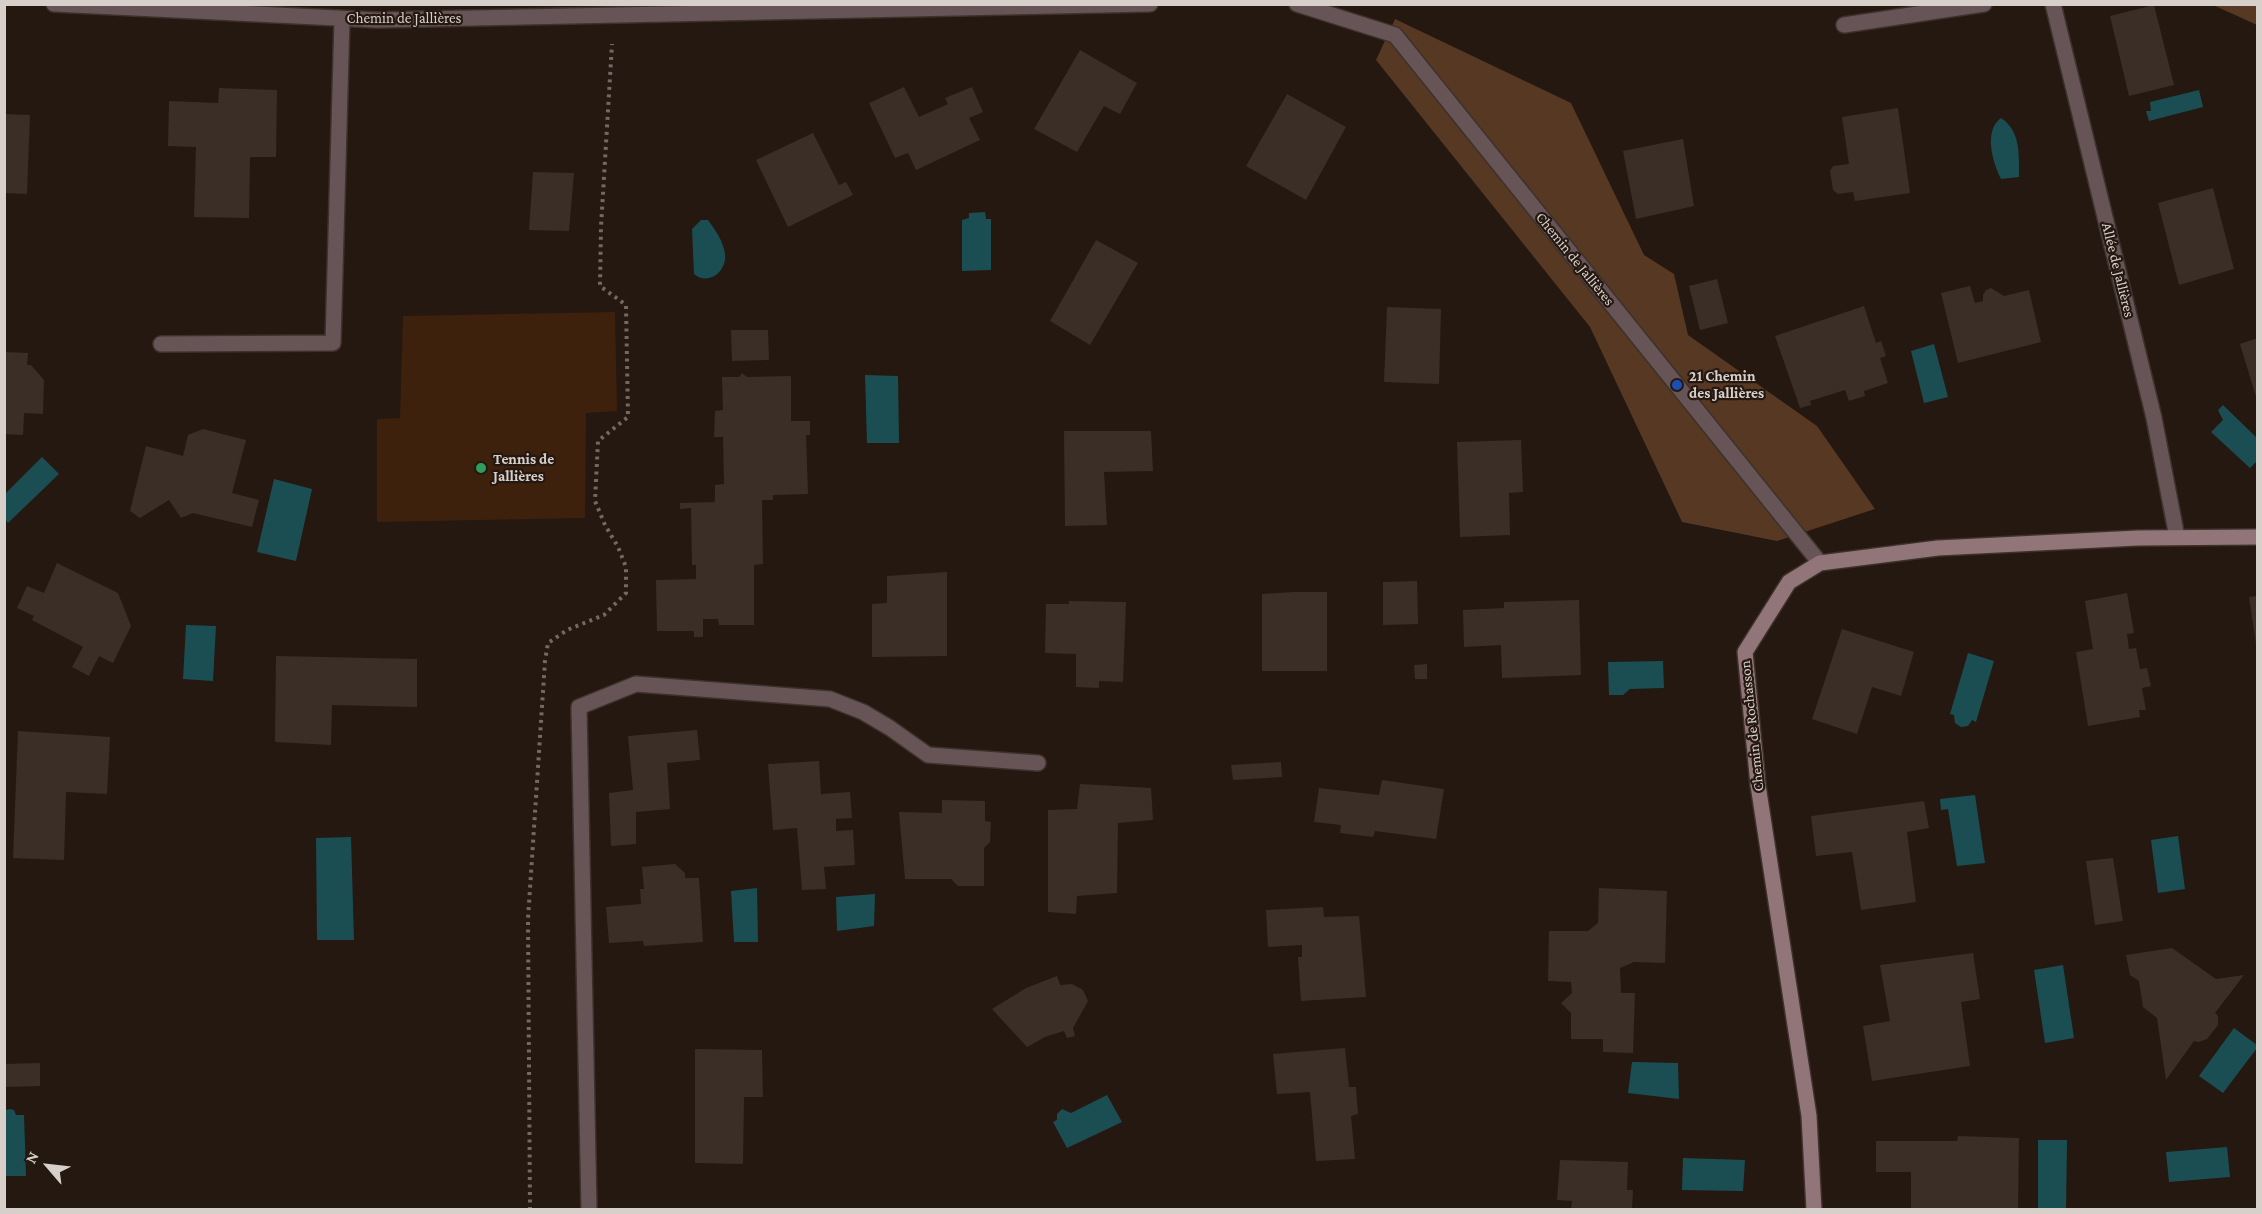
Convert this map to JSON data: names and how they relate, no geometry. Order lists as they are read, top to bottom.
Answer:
{
  "streets": {
    "street": ["Chemin de Jallières", "Allée de Jallières", "Chemin de Rochasson"]
  },
  "crossings": [
    ["Chemin de Jallières", "Chemin de Rochasson"],
    ["Allée de Jallières", "Chemin de Rochasson"]
  ],
  "places": ["21 Chemin des Jallières", "Tennis de Jallières"],
  "north": "top left"
}
